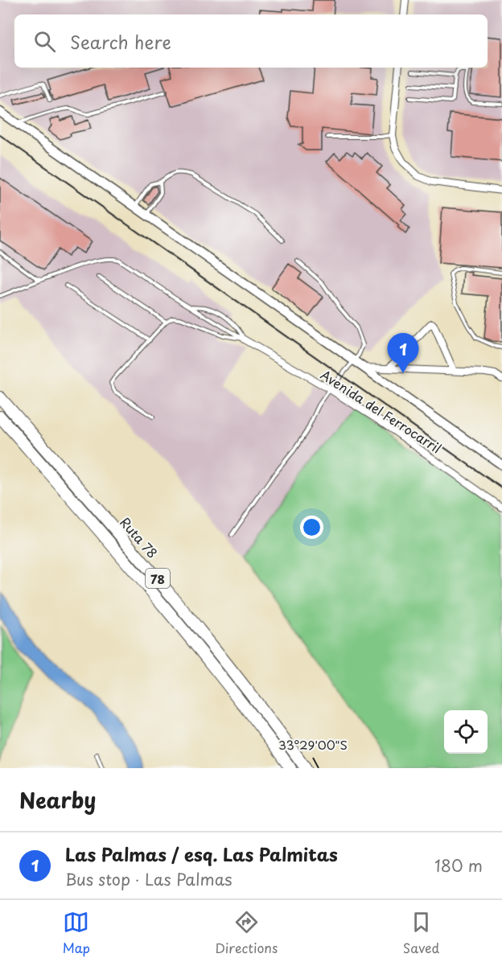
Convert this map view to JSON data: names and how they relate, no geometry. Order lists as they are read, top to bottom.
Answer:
{
  "streets": {
    "highway": ["Ruta 78", "78"],
    "street": ["Avenida del Ferrocarril"]
  },
  "page": {
    "search": "Search here",
    "pins": "1",
    "heading": "Nearby",
    "list": [
      {
        "mark": "1",
        "name": "Las Palmas / esq. Las Palmitas",
        "note": "Bus stop · Las Palmas",
        "value": "180 m"
      }
    ],
    "nav": ["Map", "Directions", "Saved"]
  },
  "coordinates": ["33°29'00\"S"]
}
